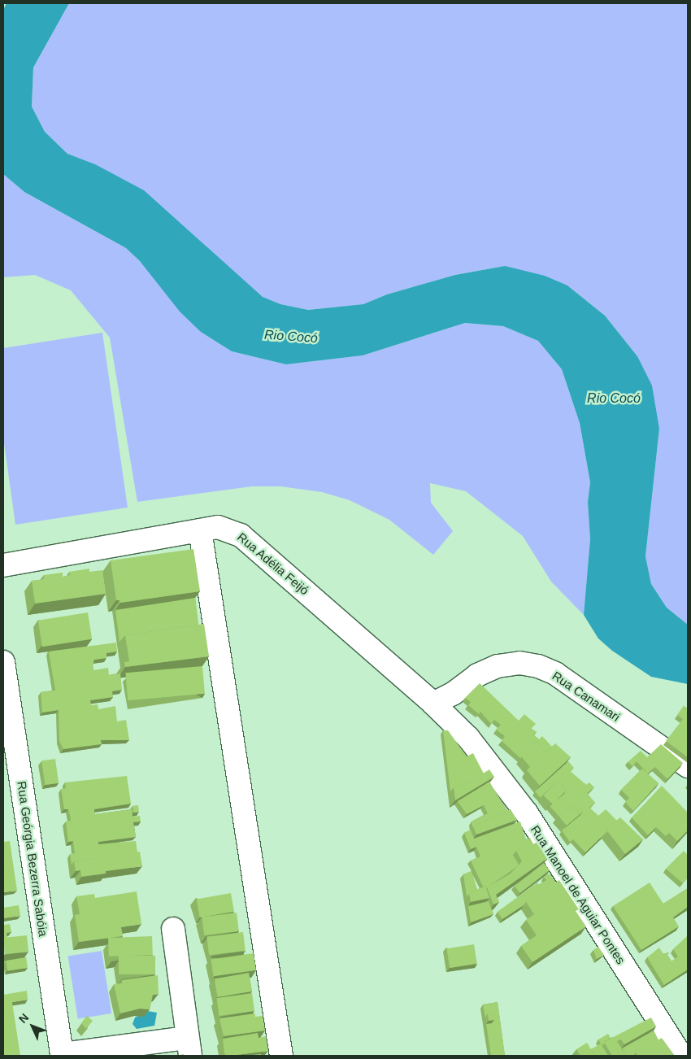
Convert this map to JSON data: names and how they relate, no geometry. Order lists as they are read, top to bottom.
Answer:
{
  "streets": {
    "street": [
      "Rua Adélia Feijó",
      "Rua Canamari",
      "Rua Geórgia Bezerra Sabóia",
      "Rua Manoel de Aguiar Pontes"
    ]
  },
  "crossings": [
    ["Rua Adélia Feijó", "Rua Canamari"],
    ["Rua Adélia Feijó", "Rua Manoel de Aguiar Pontes"]
  ],
  "water": ["Rio Cocó"],
  "north": "top left"
}
